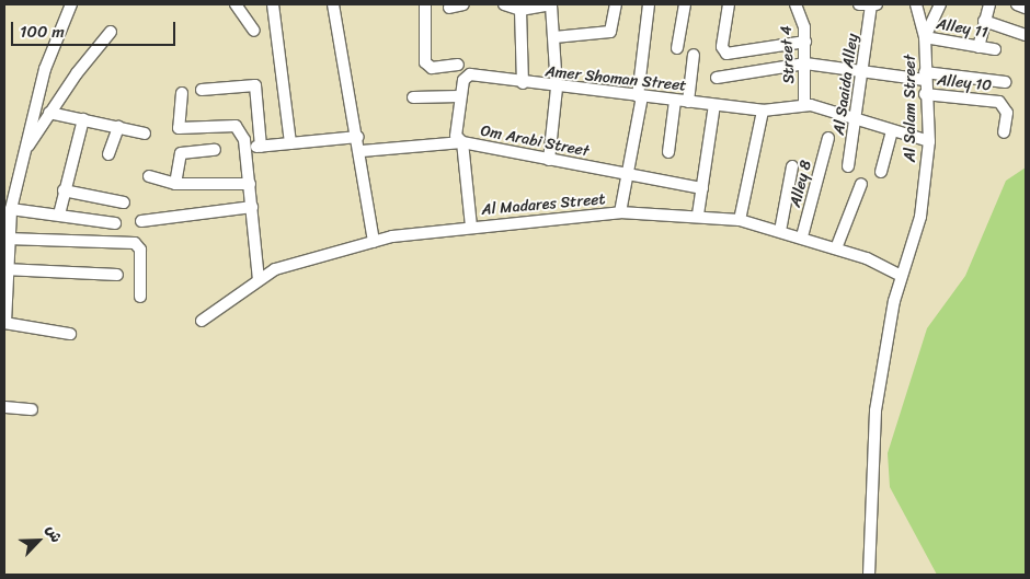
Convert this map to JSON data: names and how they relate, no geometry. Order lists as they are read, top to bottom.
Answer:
{
  "streets": {
    "street": [
      "Alley 11",
      "Street 4",
      "Amer Shoman Street",
      "Alley 10",
      "Al Saaida Alley",
      "Al Salam Street",
      "Om Arabi Street",
      "Alley 8",
      "Al Madares Street"
    ]
  },
  "crossings": [
    ["Alley 11", "Al Salam Street"],
    ["Street 4", "Amer Shoman Street"],
    ["Alley 10", "Al Salam Street"],
    ["Al Salam Street", "Al Madares Street"],
    ["Alley 8", "Al Madares Street"]
  ],
  "scale_bar": "100 m",
  "north": "top right"
}
